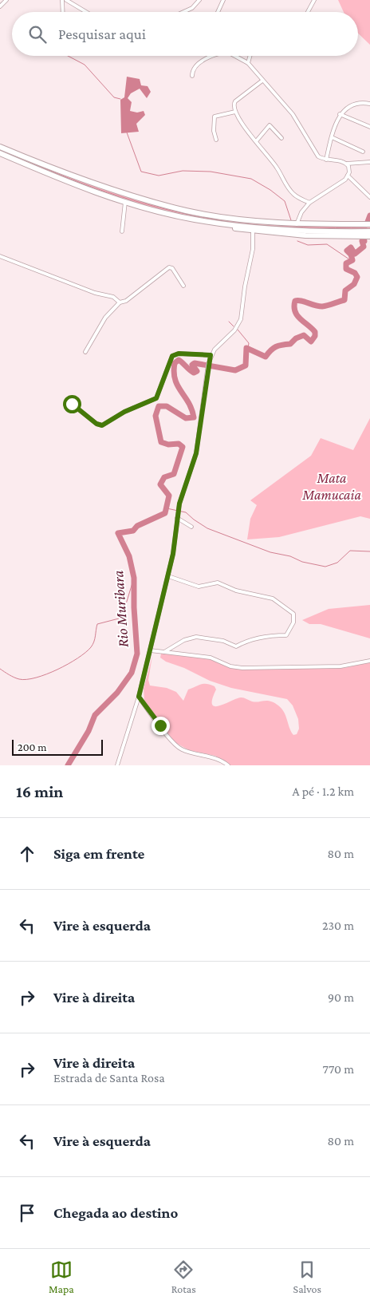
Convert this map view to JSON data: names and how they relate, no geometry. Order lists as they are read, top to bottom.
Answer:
{
  "water": ["Rio Muribara"],
  "parks": ["Mata Mamucaia"],
  "scale_bar": "200 m",
  "page": {
    "search": "Pesquisar aqui",
    "scale": "200 m",
    "heading": ["16 min", "A pé · 1.2 km"],
    "list": [
      ["Siga em frente", "80 m"],
      ["Vire à esquerda", "230 m"],
      ["Vire à direita", "90 m"],
      ["Vire à direita", "Estrada de Santa Rosa", "770 m"],
      ["Vire à esquerda", "80 m"],
      "Chegada ao destino"
    ],
    "nav": ["Mapa", "Rotas", "Salvos"]
  }
}
